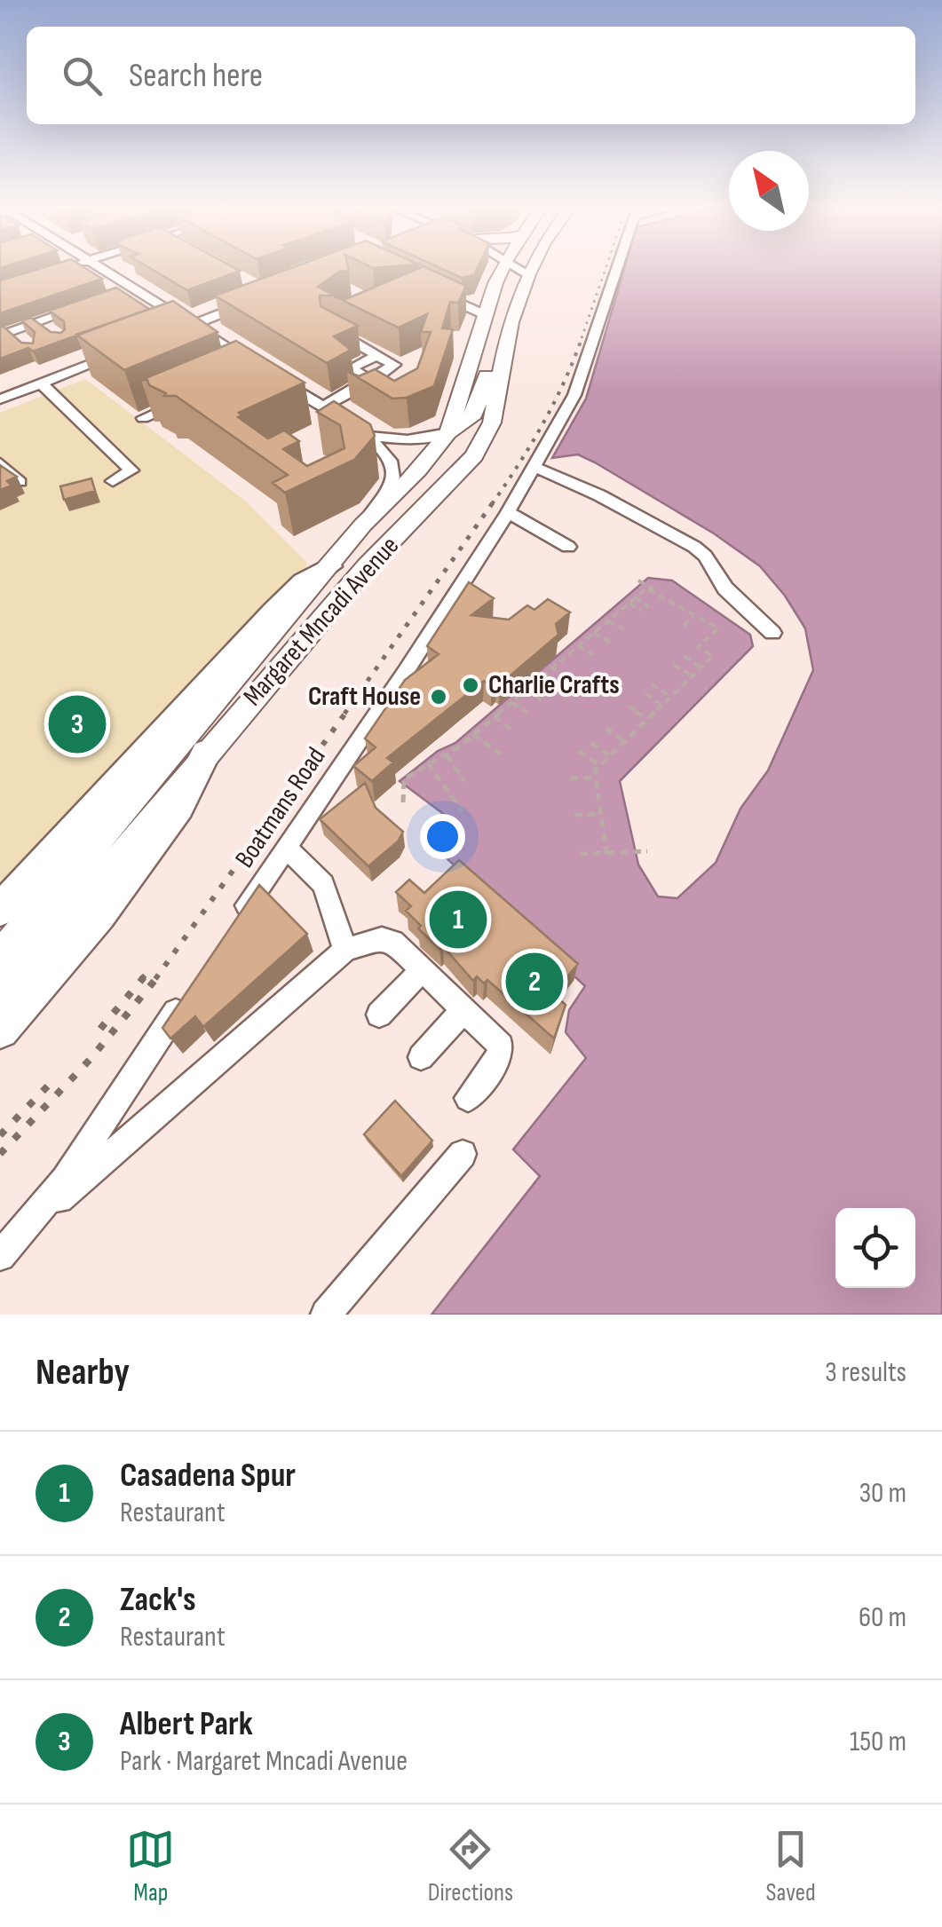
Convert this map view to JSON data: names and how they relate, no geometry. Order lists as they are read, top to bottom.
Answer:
{
  "streets": {
    "main road": ["Margaret Mncadi Avenue"],
    "street": ["Boatmans Road"]
  },
  "places": ["Charlie Crafts", "Craft House"],
  "north": "top left",
  "page": {
    "search": "Search here",
    "pins": ["3", "1", "2"],
    "heading": ["Nearby", "3 results"],
    "list": [
      {
        "mark": "1",
        "name": "Casadena Spur",
        "note": "Restaurant",
        "value": "30 m"
      },
      {
        "mark": "2",
        "name": "Zack's",
        "note": "Restaurant",
        "value": "60 m"
      },
      {
        "mark": "3",
        "name": "Albert Park",
        "note": "Park · Margaret Mncadi Avenue",
        "value": "150 m"
      }
    ],
    "nav": ["Map", "Directions", "Saved"]
  }
}
